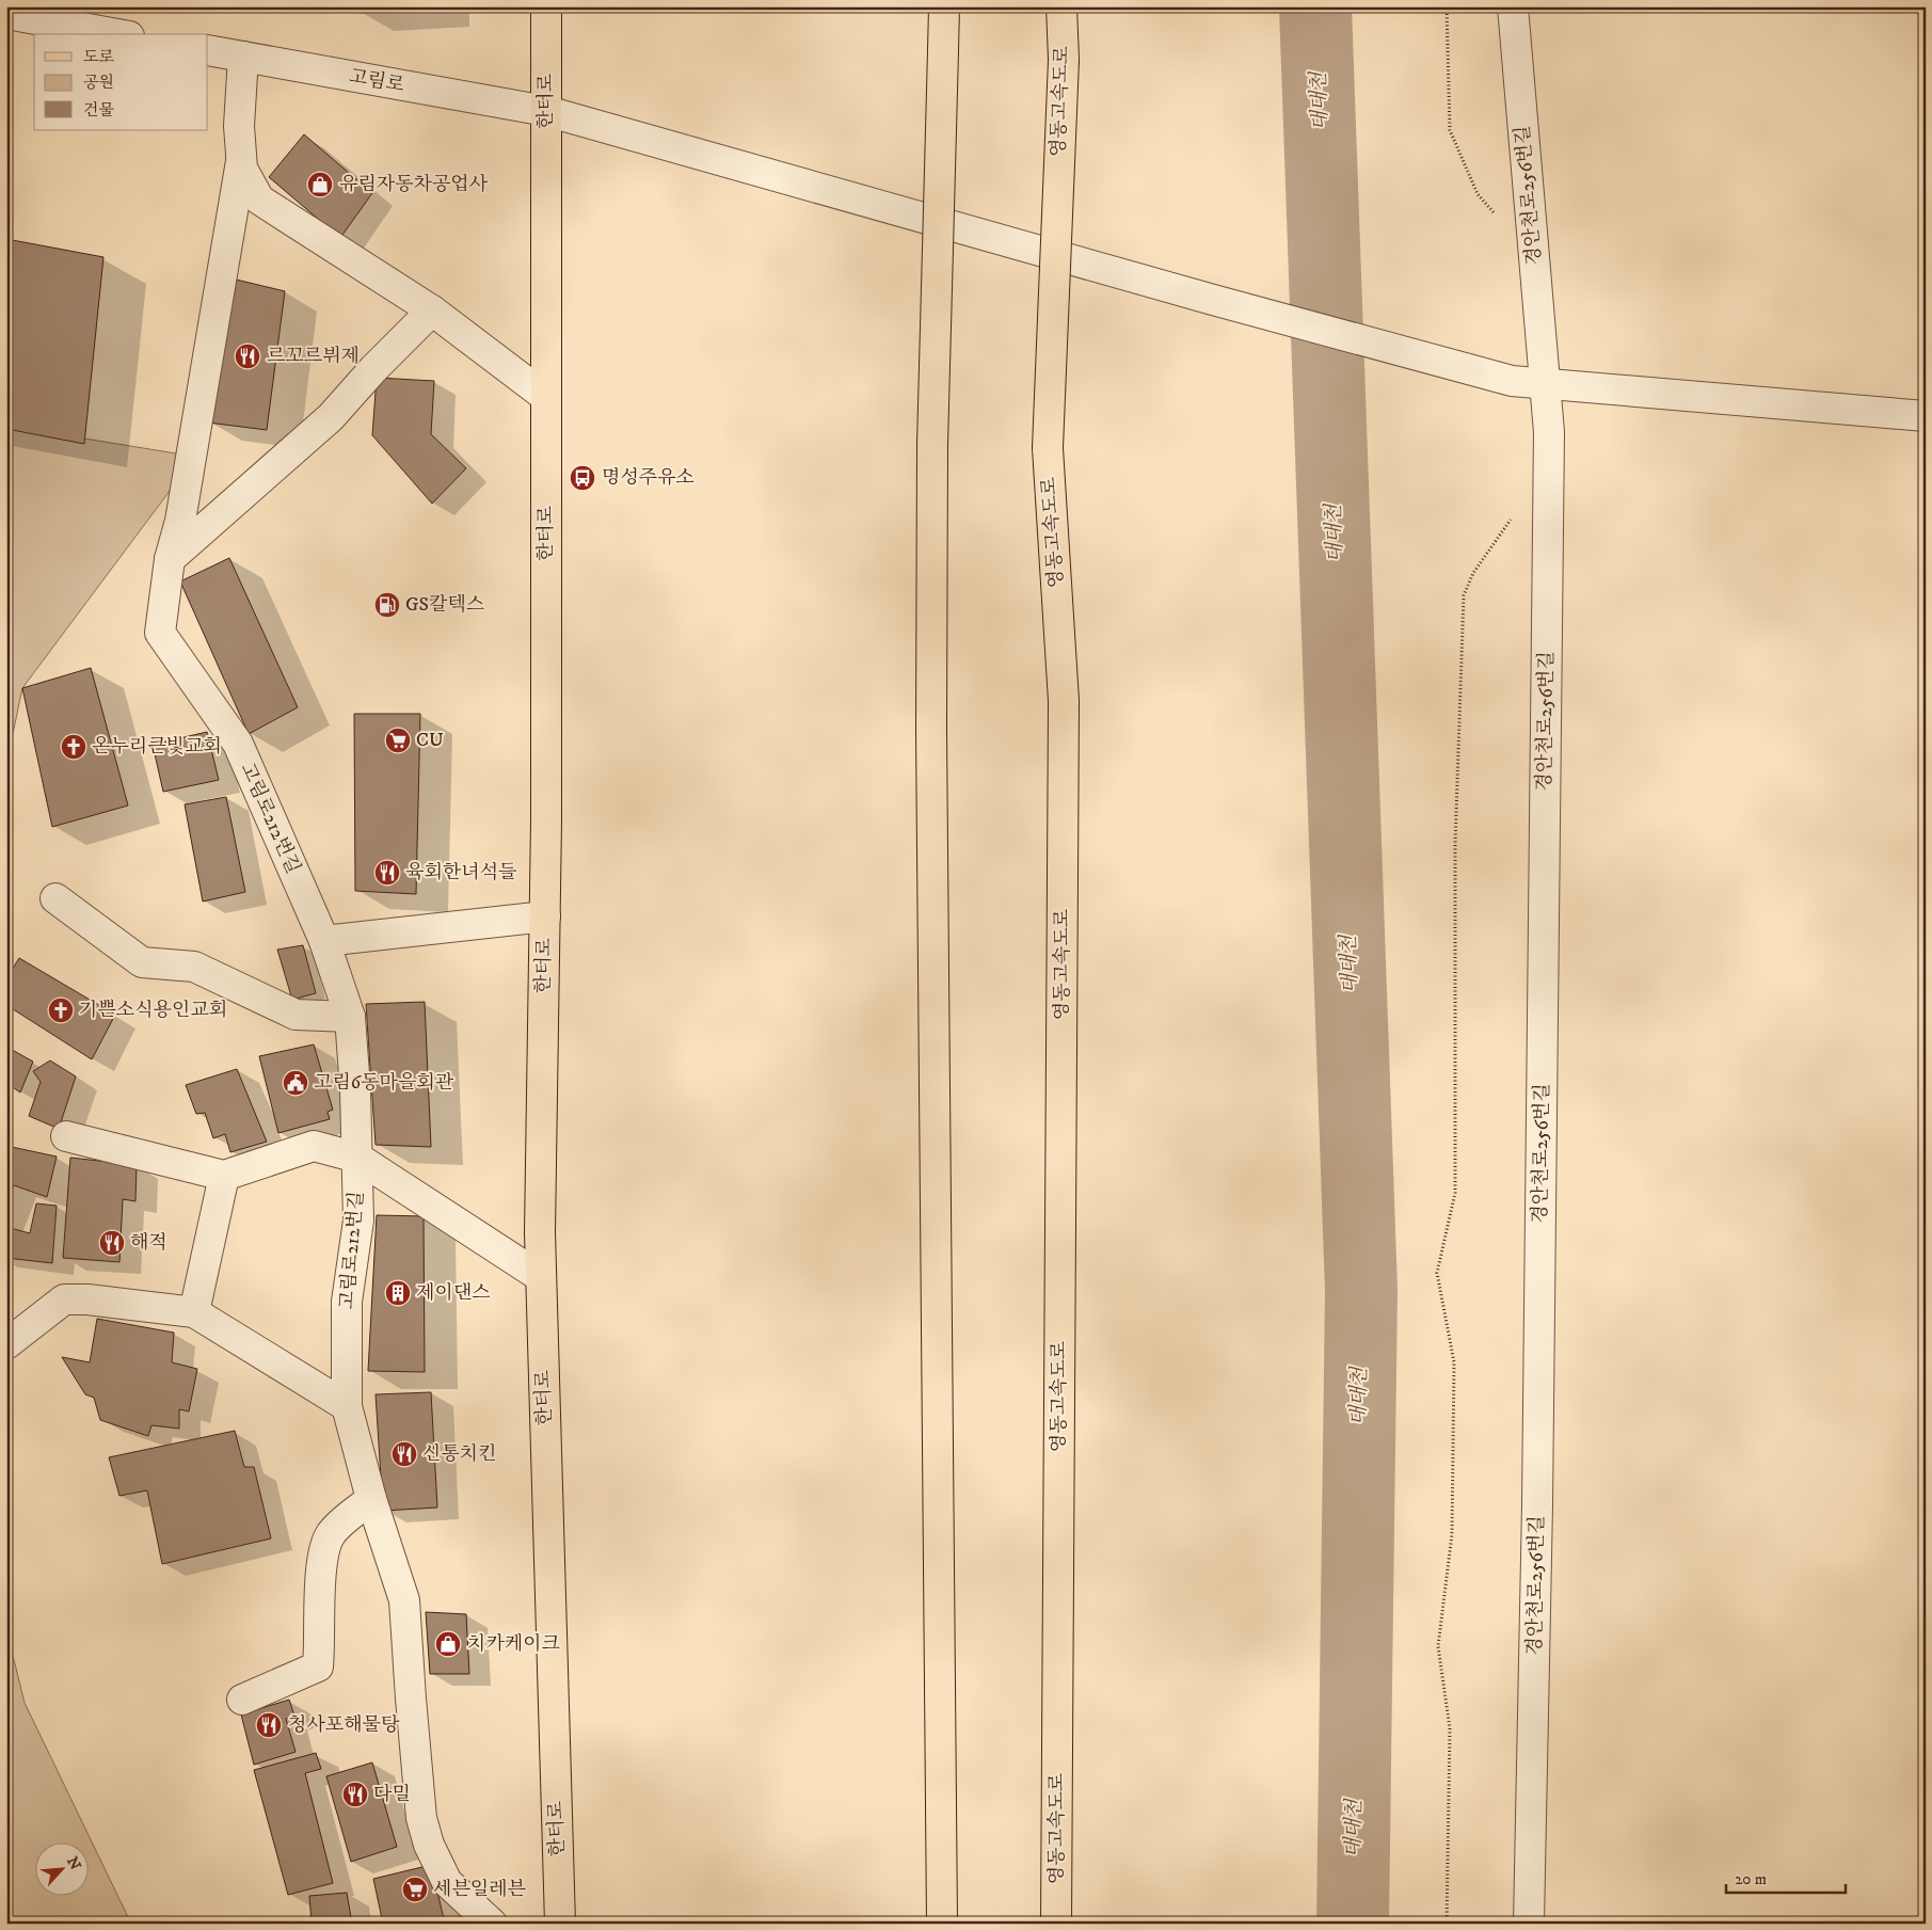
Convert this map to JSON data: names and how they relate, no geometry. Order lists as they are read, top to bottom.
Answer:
{
  "streets": {
    "main road": ["한터로", "영동고속도로"],
    "street": ["고림로", "경안천로256번길", "고림로212번길"]
  },
  "crossings": [
    ["고림로", "한터로"],
    ["고림로", "경안천로256번길"]
  ],
  "water": ["대대천"],
  "places": {
    "shop": ["유림자동차공업사", "치카케이크"],
    "restaurant": [
      "르꼬르뷔제",
      "육회한녀석들",
      "해적",
      "신통치킨",
      "청사포해물탕",
      "다밀"
    ],
    "bus stop": ["명성주유소"],
    "fuel station": ["GS칼텍스"],
    "supermarket": ["CU", "세븐일레븐"],
    "church": ["온누리큰빛교회", "기쁜소식용인교회"],
    "public building": ["고림6동마을회관"],
    "building": ["제이댄스"]
  },
  "legend": ["도로", "공원", "건물"],
  "scale_bar": "20 m",
  "north": "top right"
}
